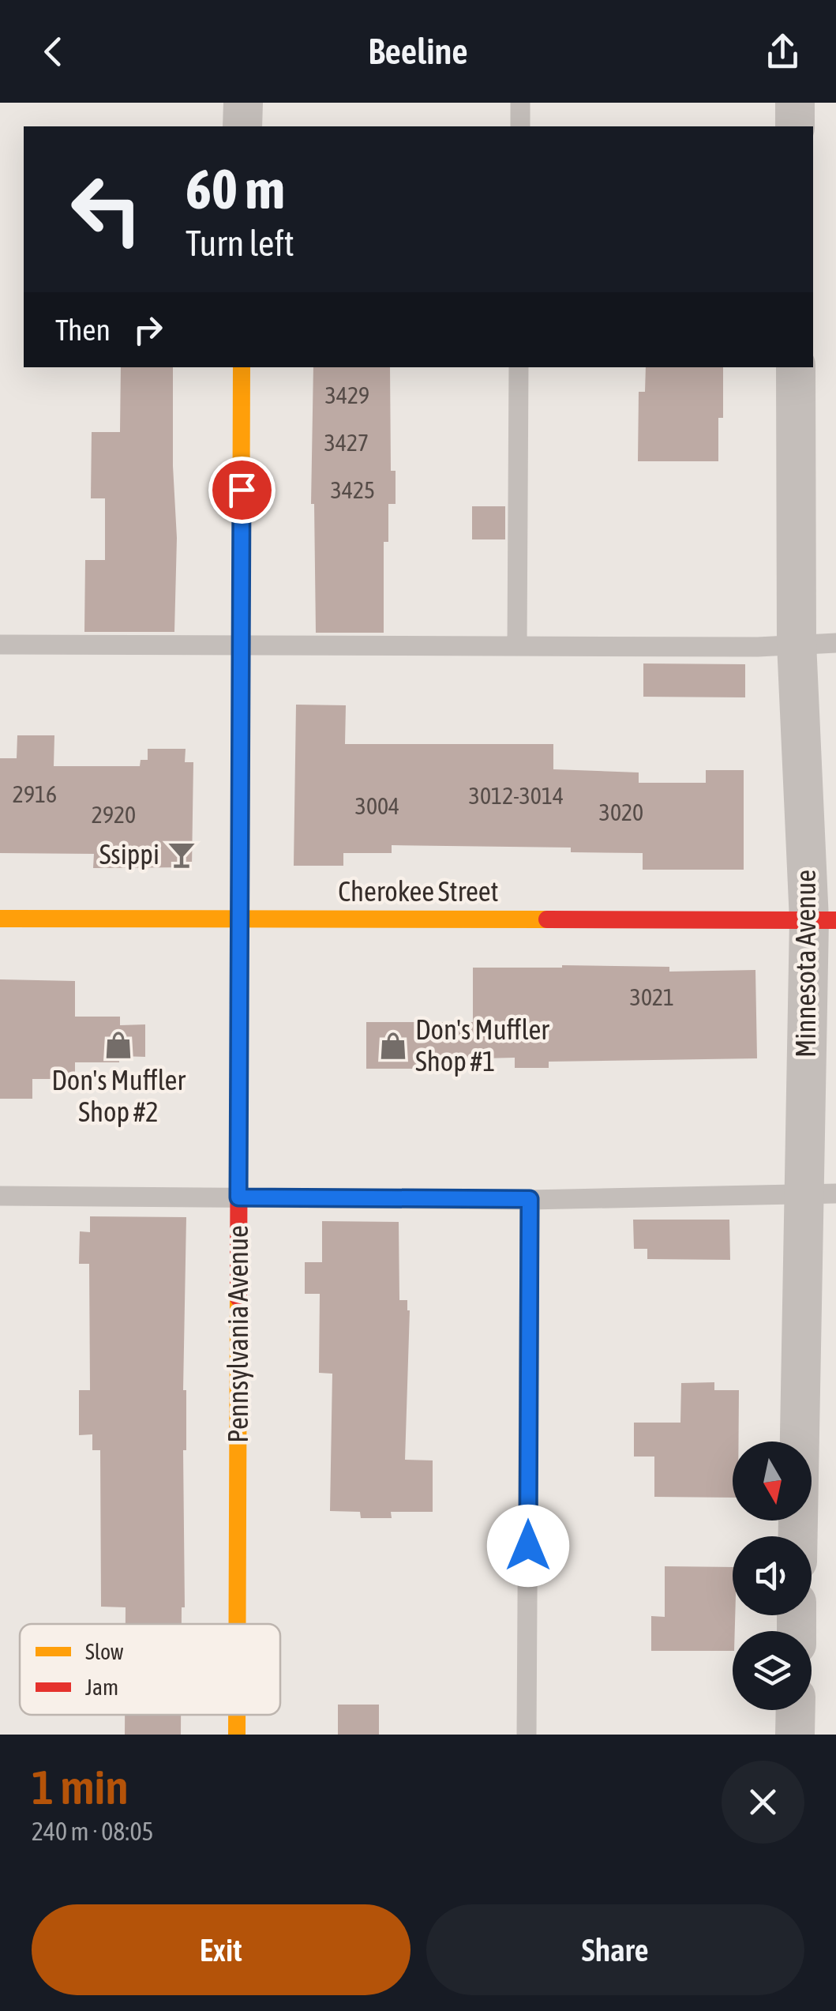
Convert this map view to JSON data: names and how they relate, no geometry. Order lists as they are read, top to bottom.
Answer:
{
  "streets": {
    "street": ["Cherokee Street", "Minnesota Avenue", "Pennsylvania Avenue"]
  },
  "crossings": [
    ["Cherokee Street", "Minnesota Avenue"],
    ["Cherokee Street", "Pennsylvania Avenue"]
  ],
  "places": {
    "bar": ["Ssippi"],
    "shop": ["Don's Muffler Shop #2", "Don's Muffler Shop #1"]
  },
  "house_numbers": [
    "3429",
    "3427",
    "3425",
    "2916",
    "3012-3014",
    "3004",
    "3020",
    "2920",
    "3021"
  ],
  "legend": ["Slow", "Jam"],
  "north": "bottom",
  "page": {
    "header": "Beeline",
    "turn": ["60 m", "Turn left"],
    "then": "Then",
    "heading": ["1 min", "240 m · 08:05"],
    "buttons": ["Exit", "Share"]
  }
}
